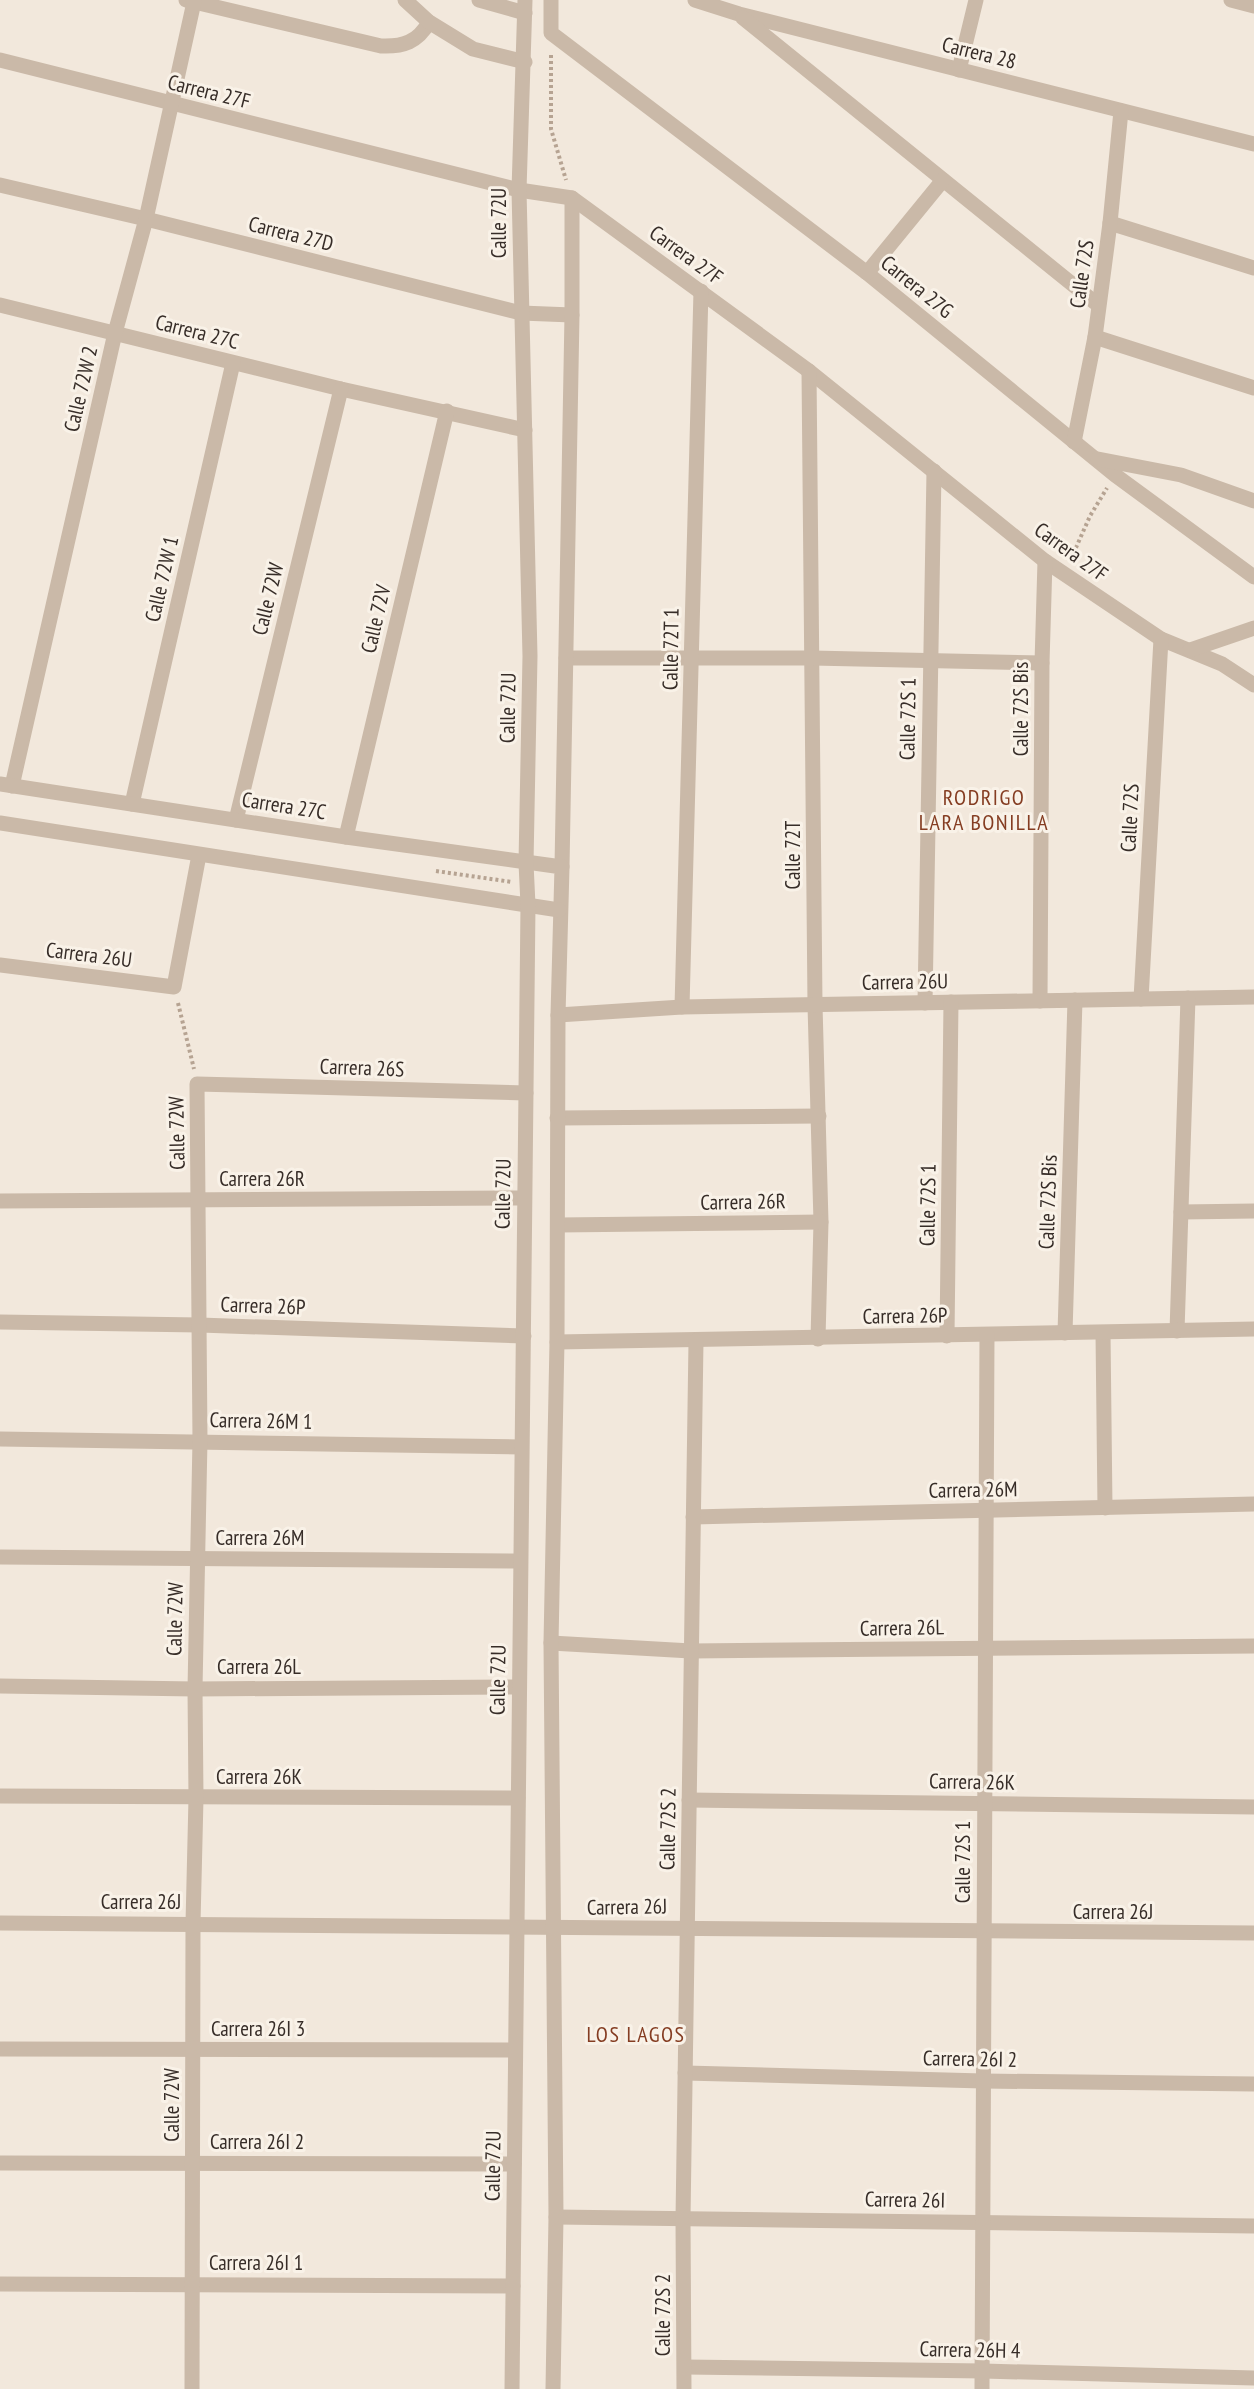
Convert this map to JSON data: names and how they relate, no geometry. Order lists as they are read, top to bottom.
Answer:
{
  "streets": {
    "street": [
      "Carrera 28",
      "Carrera 27F",
      "Calle 72U",
      "Carrera 27D",
      "Calle 72S",
      "Carrera 27G",
      "Carrera 27C",
      "Calle 72W 2",
      "Calle 72W 1",
      "Calle 72W",
      "Calle 72V",
      "Calle 72T 1",
      "Calle 72S Bis",
      "Calle 72S 1",
      "Calle 72T",
      "Carrera 26U",
      "Carrera 26S",
      "Carrera 26R",
      "Carrera 26P",
      "Carrera 26M 1",
      "Carrera 26M",
      "Carrera 26L",
      "Carrera 26K",
      "Calle 72S 2",
      "Carrera 26J",
      "Carrera 26I 3",
      "Carrera 26I 2",
      "Carrera 26I",
      "Carrera 26I 1",
      "Carrera 26H 4"
    ]
  },
  "crossings": [
    ["Carrera 28", "Calle 72S"],
    ["Carrera 27F", "Calle 72U"],
    ["Carrera 27F", "Calle 72S"],
    ["Carrera 27F", "Calle 72W 2"],
    ["Carrera 27F", "Calle 72T 1"],
    ["Carrera 27F", "Calle 72S Bis"],
    ["Carrera 27F", "Calle 72S 1"],
    ["Carrera 27F", "Calle 72T"],
    ["Calle 72U", "Carrera 27D"],
    ["Calle 72U", "Carrera 27C"],
    ["Calle 72U", "Carrera 26S"],
    ["Calle 72U", "Carrera 26R"],
    ["Calle 72U", "Carrera 26P"],
    ["Calle 72U", "Carrera 26M 1"],
    ["Calle 72U", "Carrera 26M"],
    ["Calle 72U", "Carrera 26L"],
    ["Calle 72U", "Carrera 26K"],
    ["Calle 72U", "Carrera 26J"],
    ["Calle 72U", "Carrera 26I 3"],
    ["Calle 72U", "Carrera 26I 2"],
    ["Calle 72U", "Carrera 26I 1"],
    ["Carrera 27D", "Calle 72W 2"],
    ["Calle 72S", "Carrera 27G"],
    ["Calle 72S", "Carrera 26U"],
    ["Carrera 27C", "Calle 72W 2"],
    ["Carrera 27C", "Calle 72W 1"],
    ["Carrera 27C", "Calle 72W"],
    ["Carrera 27C", "Calle 72V"],
    ["Calle 72W", "Carrera 26U"],
    ["Calle 72W", "Carrera 26S"],
    ["Calle 72W", "Carrera 26R"],
    ["Calle 72W", "Carrera 26P"],
    ["Calle 72W", "Carrera 26M 1"],
    ["Calle 72W", "Carrera 26M"],
    ["Calle 72W", "Carrera 26L"],
    ["Calle 72W", "Carrera 26K"],
    ["Calle 72W", "Carrera 26J"],
    ["Calle 72W", "Carrera 26I 3"],
    ["Calle 72W", "Carrera 26I 2"],
    ["Calle 72W", "Carrera 26I 1"],
    ["Calle 72T 1", "Carrera 26U"],
    ["Calle 72S Bis", "Carrera 26U"],
    ["Calle 72S Bis", "Carrera 26P"],
    ["Calle 72S 1", "Carrera 26U"],
    ["Calle 72S 1", "Carrera 26P"],
    ["Calle 72S 1", "Carrera 26M"],
    ["Calle 72S 1", "Carrera 26L"],
    ["Calle 72S 1", "Carrera 26K"],
    ["Calle 72S 1", "Carrera 26J"],
    ["Calle 72S 1", "Carrera 26I 2"],
    ["Calle 72S 1", "Carrera 26I"],
    ["Calle 72S 1", "Carrera 26H 4"],
    ["Calle 72T", "Carrera 26U"],
    ["Calle 72T", "Carrera 26R"],
    ["Calle 72T", "Carrera 26P"],
    ["Carrera 26P", "Calle 72S 2"],
    ["Carrera 26M", "Calle 72S 2"],
    ["Carrera 26L", "Calle 72S 2"],
    ["Carrera 26K", "Calle 72S 2"],
    ["Calle 72S 2", "Carrera 26J"],
    ["Calle 72S 2", "Carrera 26I 2"],
    ["Calle 72S 2", "Carrera 26I"],
    ["Calle 72S 2", "Carrera 26H 4"]
  ],
  "districts": ["RODRIGO LARA BONILLA", "LOS LAGOS"]
}
